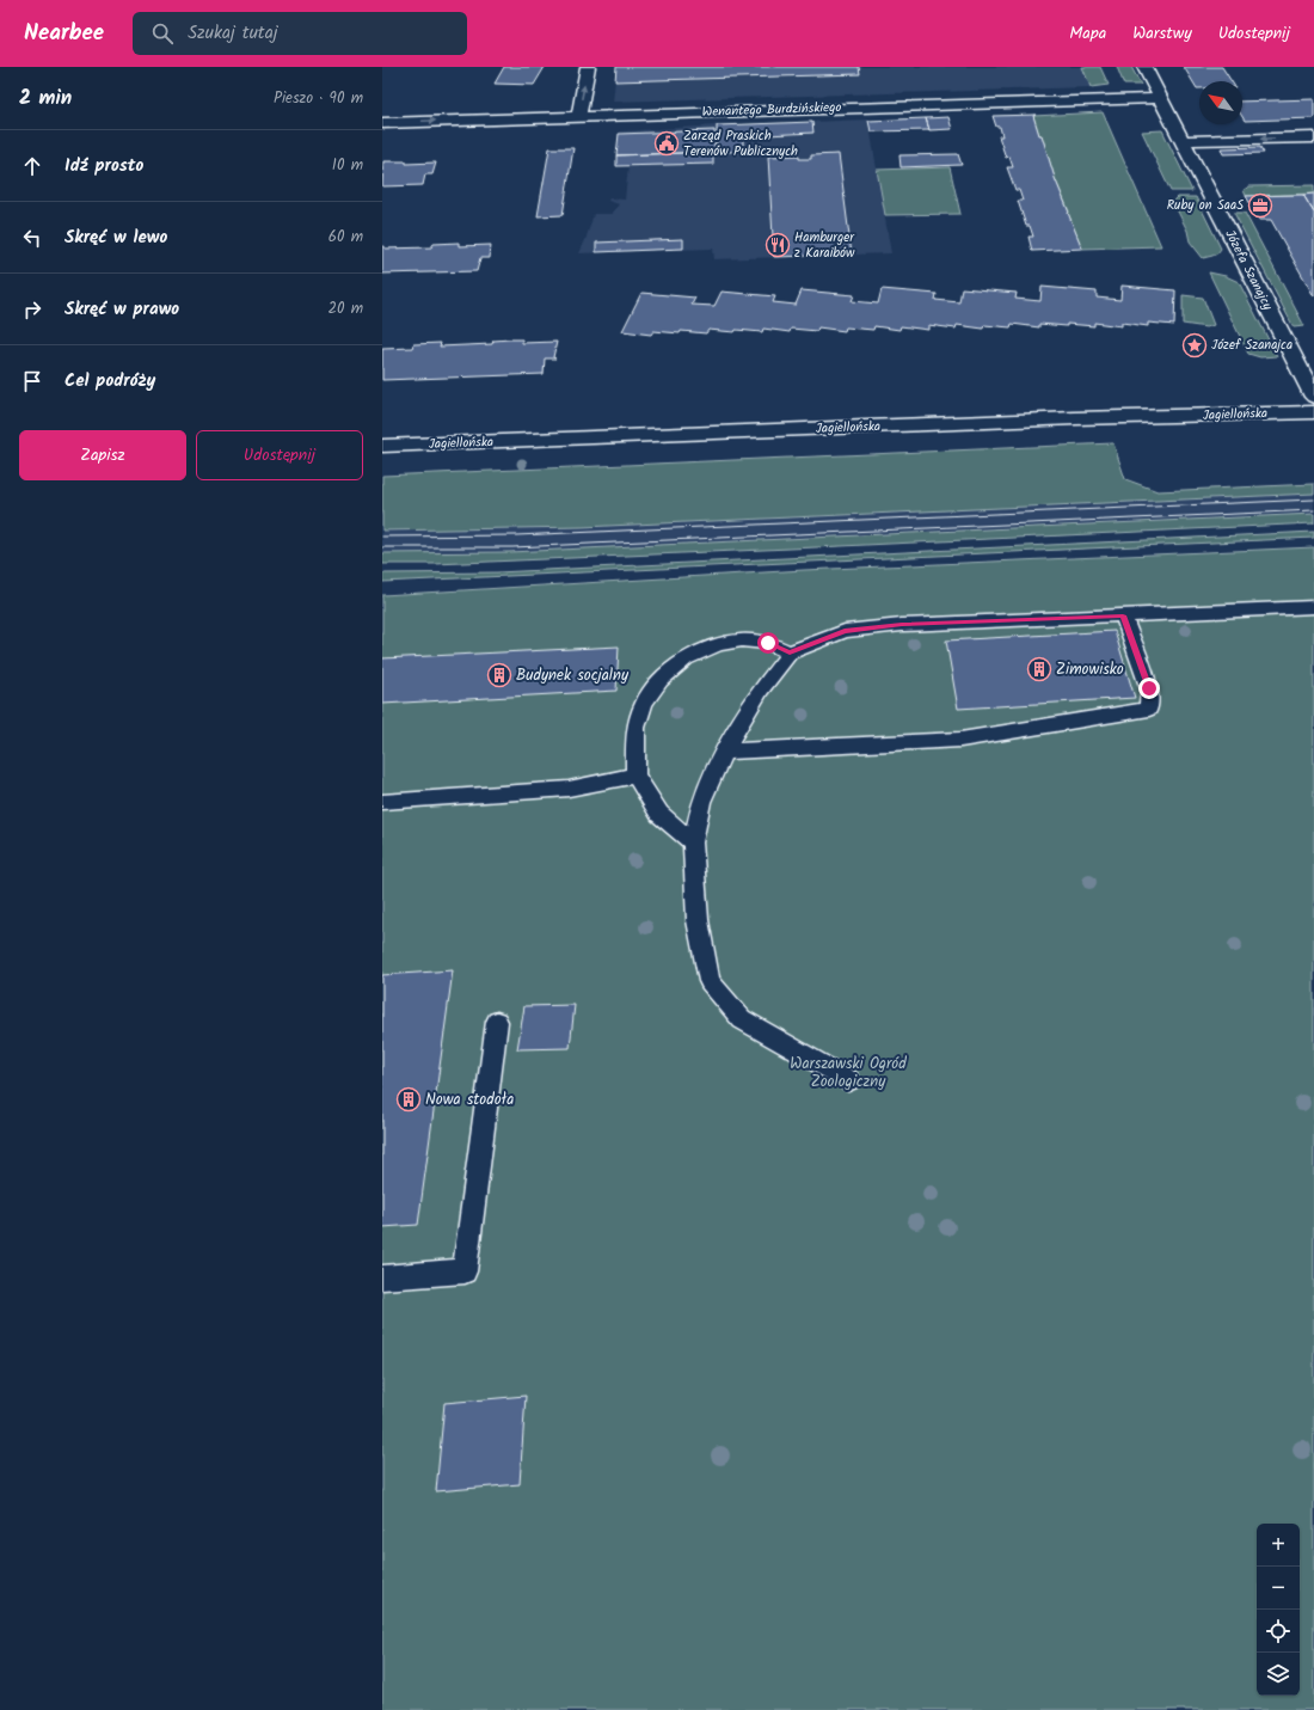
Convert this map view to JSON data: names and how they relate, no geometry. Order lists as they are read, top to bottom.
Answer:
{
  "streets": {
    "street": ["Wenantego Burdzińskiego", "Józefa Szanajcy", "Jagiellońska"]
  },
  "crossings": [
    ["Wenantego Burdzińskiego", "Józefa Szanajcy"]
  ],
  "parks": ["Warszawski Ogród Zoologiczny"],
  "places": {
    "public building": ["Zarząd Praskich Terenów Publicznych"],
    "office": ["Ruby on SaaS"],
    "restaurant": ["Hamburger z Karaibów"],
    "place": ["Józef Szanajca"],
    "building": ["Zimowisko", "Budynek socjalny", "Nowa stodoła"]
  },
  "north": "top left",
  "page": {
    "header": "Nearbee",
    "search": "Szukaj tutaj",
    "nav": ["Mapa", "Warstwy", "Udostępnij"],
    "heading": ["2 min", "Pieszo · 90 m"],
    "list": [
      ["Idź prosto", "10 m"],
      ["Skręć w lewo", "60 m"],
      ["Skręć w prawo", "20 m"],
      "Cel podróży"
    ],
    "buttons": ["Zapisz", "Udostępnij"],
    "map_buttons": ["+", "−"]
  }
}
